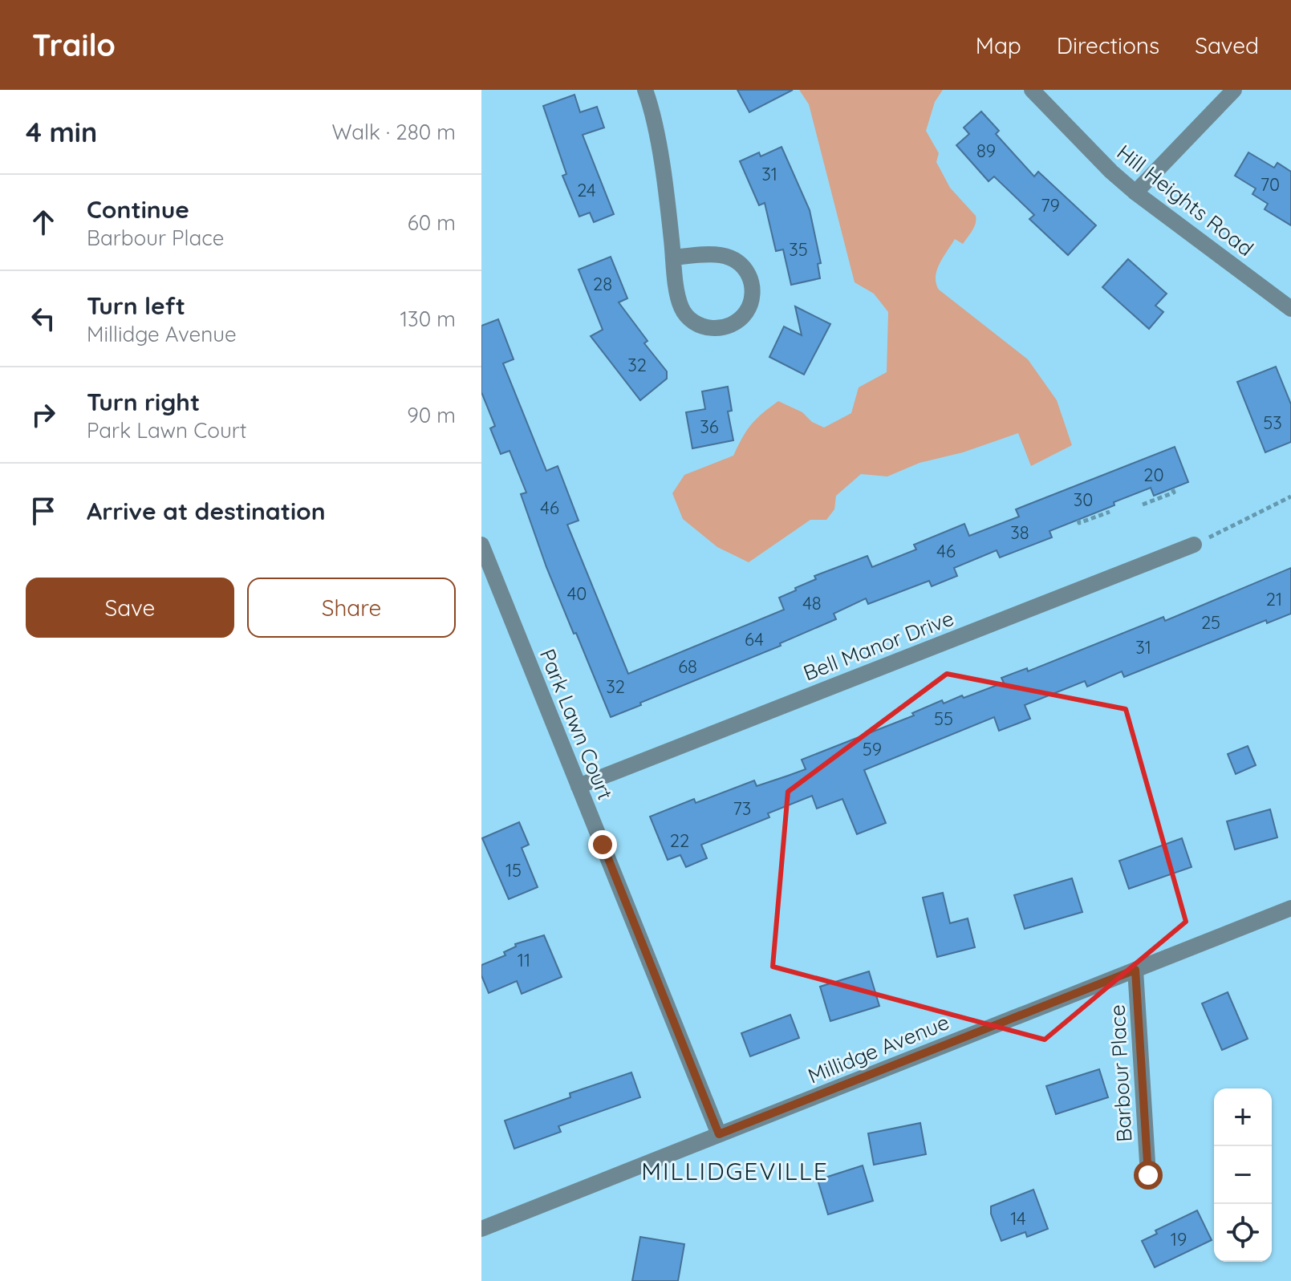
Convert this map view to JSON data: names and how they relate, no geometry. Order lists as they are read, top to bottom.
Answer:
{
  "streets": {
    "street": [
      "Hill Heights Road",
      "Bell Manor Drive",
      "Park Lawn Court",
      "Millidge Avenue",
      "Barbour Place"
    ]
  },
  "crossings": [
    ["Bell Manor Drive", "Park Lawn Court"],
    ["Park Lawn Court", "Millidge Avenue"],
    ["Millidge Avenue", "Barbour Place"]
  ],
  "districts": ["MILLIDGEVILLE"],
  "house_numbers": [
    "89",
    "31",
    "70",
    "24",
    "79",
    "35",
    "28",
    "32",
    "53",
    "36",
    "20",
    "30",
    "46",
    "38",
    "46",
    "40",
    "21",
    "48",
    "25",
    "64",
    "31",
    "68",
    "32",
    "55",
    "59",
    "73",
    "22",
    "15",
    "11",
    "14",
    "19"
  ],
  "page": {
    "header": "Trailo",
    "nav": ["Map", "Directions", "Saved"],
    "heading": ["4 min", "Walk · 280 m"],
    "list": [
      ["Continue", "Barbour Place", "60 m"],
      ["Turn left", "Millidge Avenue", "130 m"],
      ["Turn right", "Park Lawn Court", "90 m"],
      "Arrive at destination"
    ],
    "buttons": ["Save", "Share"],
    "map_buttons": ["+", "−"]
  }
}
